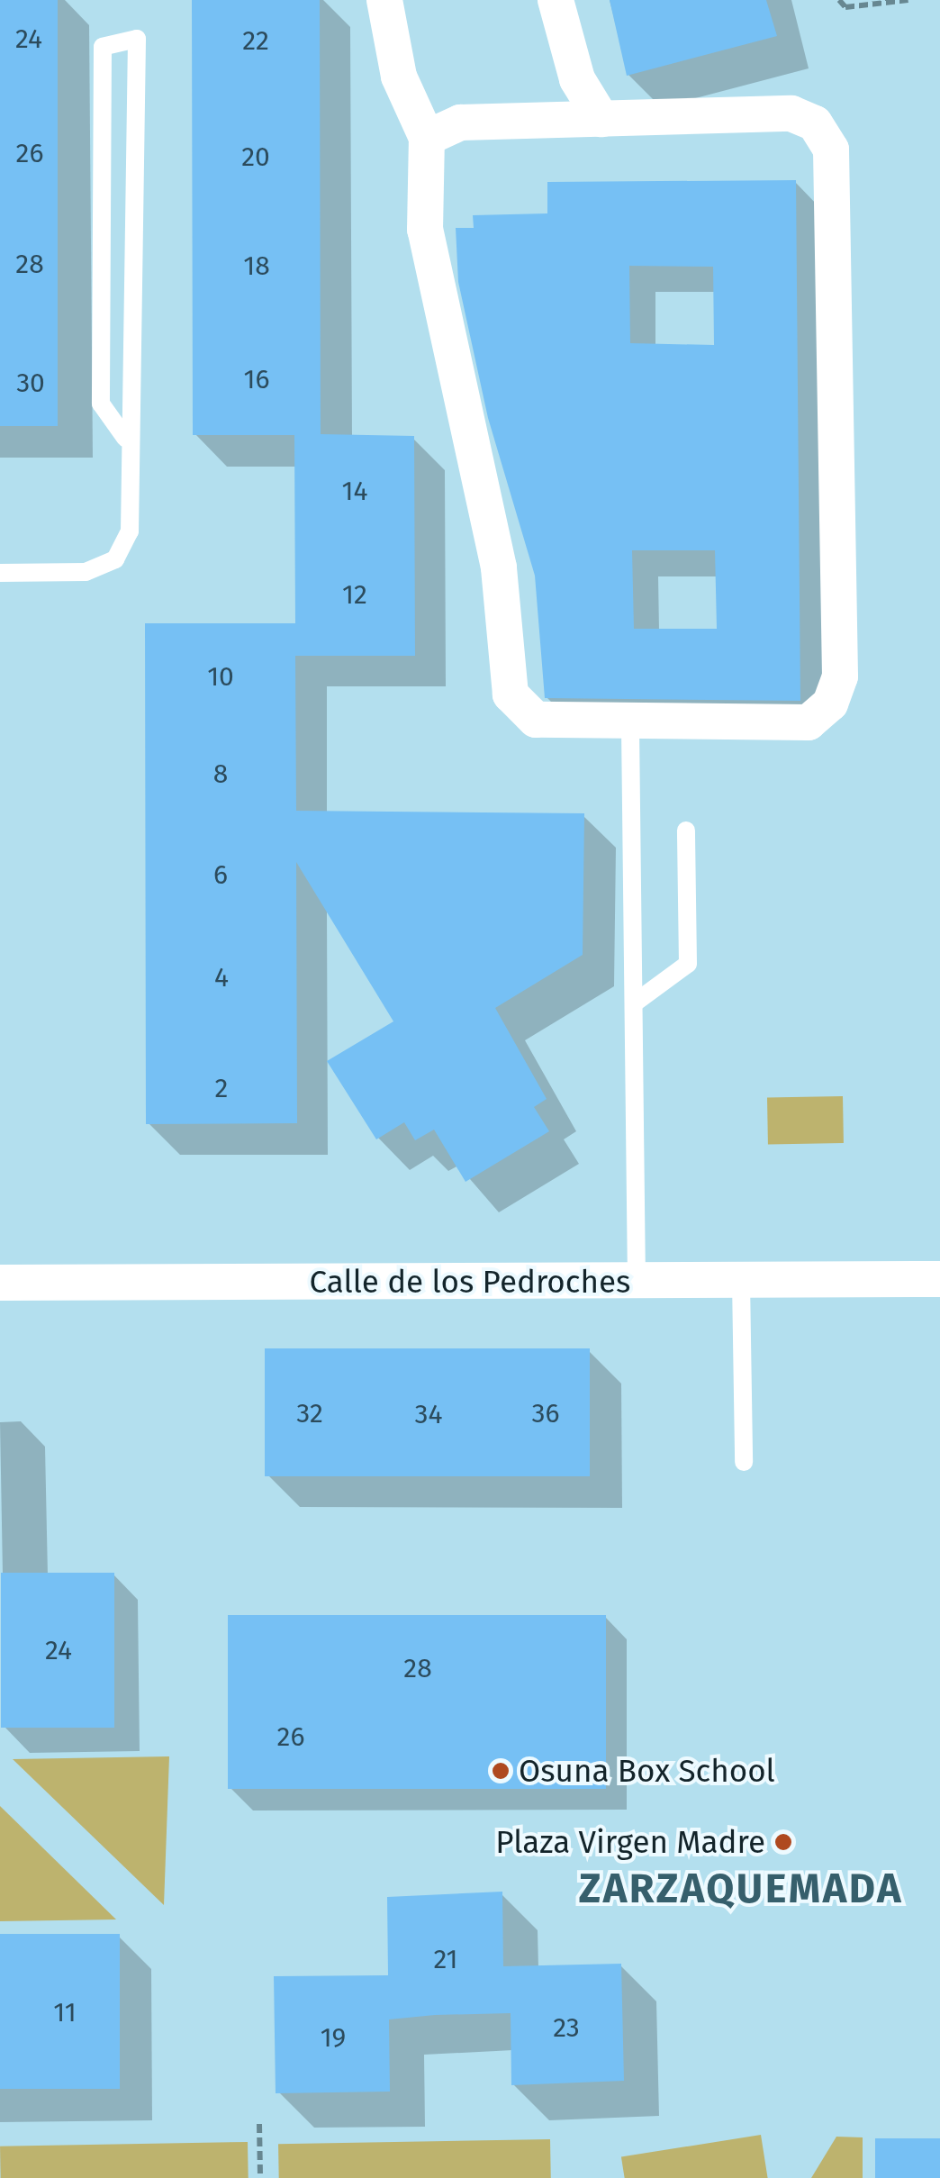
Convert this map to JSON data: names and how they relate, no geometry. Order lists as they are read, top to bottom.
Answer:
{
  "streets": {
    "street": ["Calle de los Pedroches"]
  },
  "districts": ["ZARZAQUEMADA"],
  "places": ["Osuna Box School", "Plaza Virgen Madre"],
  "house_numbers": [
    "24",
    "22",
    "26",
    "20",
    "28",
    "18",
    "16",
    "30",
    "14",
    "12",
    "10",
    "8",
    "6",
    "4",
    "2",
    "32",
    "36",
    "34",
    "24",
    "28",
    "26",
    "21",
    "11",
    "23",
    "19"
  ]
}
